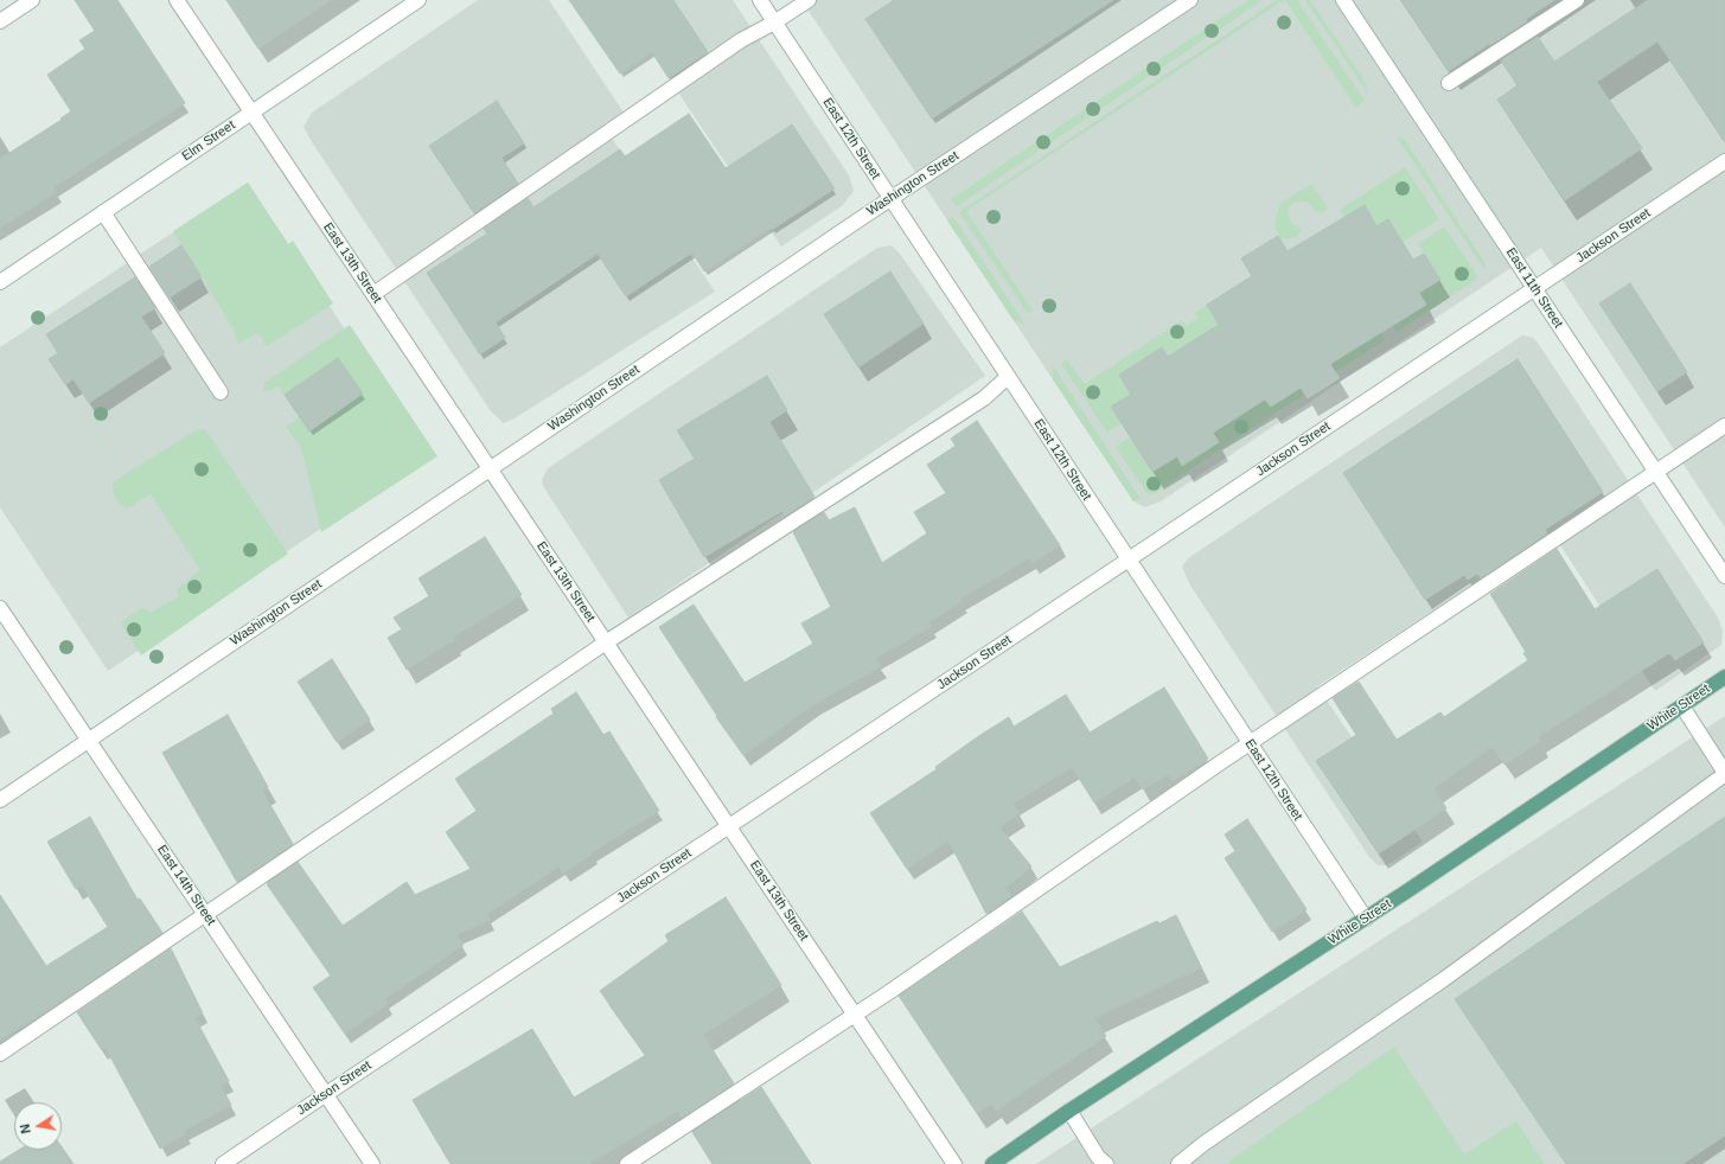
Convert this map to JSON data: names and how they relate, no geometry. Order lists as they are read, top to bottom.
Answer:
{
  "streets": {
    "main road": ["White Street"],
    "street": [
      "East 12th Street",
      "Elm Street",
      "Washington Street",
      "Jackson Street",
      "East 13th Street",
      "East 11th Street",
      "East 14th Street"
    ]
  },
  "crossings": [
    ["East 12th Street", "Washington Street"],
    ["East 12th Street", "Jackson Street"],
    ["East 12th Street", "White Street"],
    ["Elm Street", "East 13th Street"],
    ["Washington Street", "East 13th Street"],
    ["Washington Street", "East 14th Street"],
    ["Jackson Street", "East 13th Street"],
    ["Jackson Street", "East 11th Street"],
    ["Jackson Street", "East 14th Street"]
  ],
  "north": "left"
}
